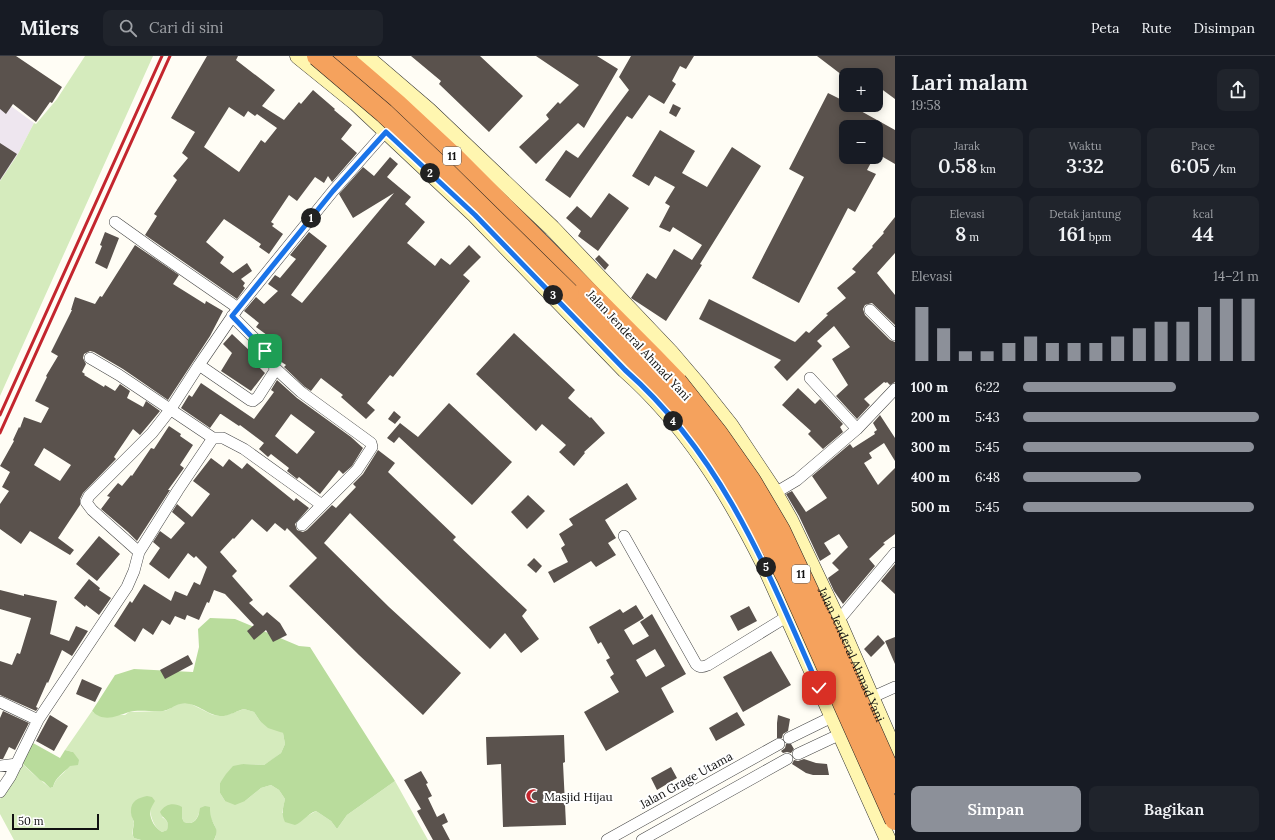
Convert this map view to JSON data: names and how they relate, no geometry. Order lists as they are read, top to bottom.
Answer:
{
  "streets": {
    "highway": ["11", "Jalan Jenderal Ahmad Yani"],
    "street": ["Jalan Grage Utama"]
  },
  "places": {
    "mosque": ["Masjid Hijau"]
  },
  "scale_bar": "50 m",
  "page": {
    "header": "Milers",
    "search": "Cari di sini",
    "nav": ["Peta", "Rute", "Disimpan"],
    "heading": ["Lari malam", "19:58"],
    "map_buttons": ["+", "−"],
    "stats": [
      ["Jarak", "0.58 km"],
      ["Waktu", "3:32"],
      ["Pace", "6:05 /km"],
      ["Elevasi", "8 m"],
      ["Detak jantung", "161 bpm"],
      ["kcal", "44"]
    ],
    "pins": [
      "2",
      "1",
      "3",
      "4",
      "5"
    ],
    "chart": ["Elevasi", "14–21 m"],
    "list": [
      {
        "name": "100 m",
        "note": "6:22"
      },
      {
        "name": "200 m",
        "note": "5:43"
      },
      {
        "name": "300 m",
        "note": "5:45"
      },
      {
        "name": "400 m",
        "note": "6:48"
      },
      {
        "name": "500 m",
        "note": "5:45"
      }
    ],
    "buttons": ["Simpan", "Bagikan"],
    "scale": "50 m"
  }
}
